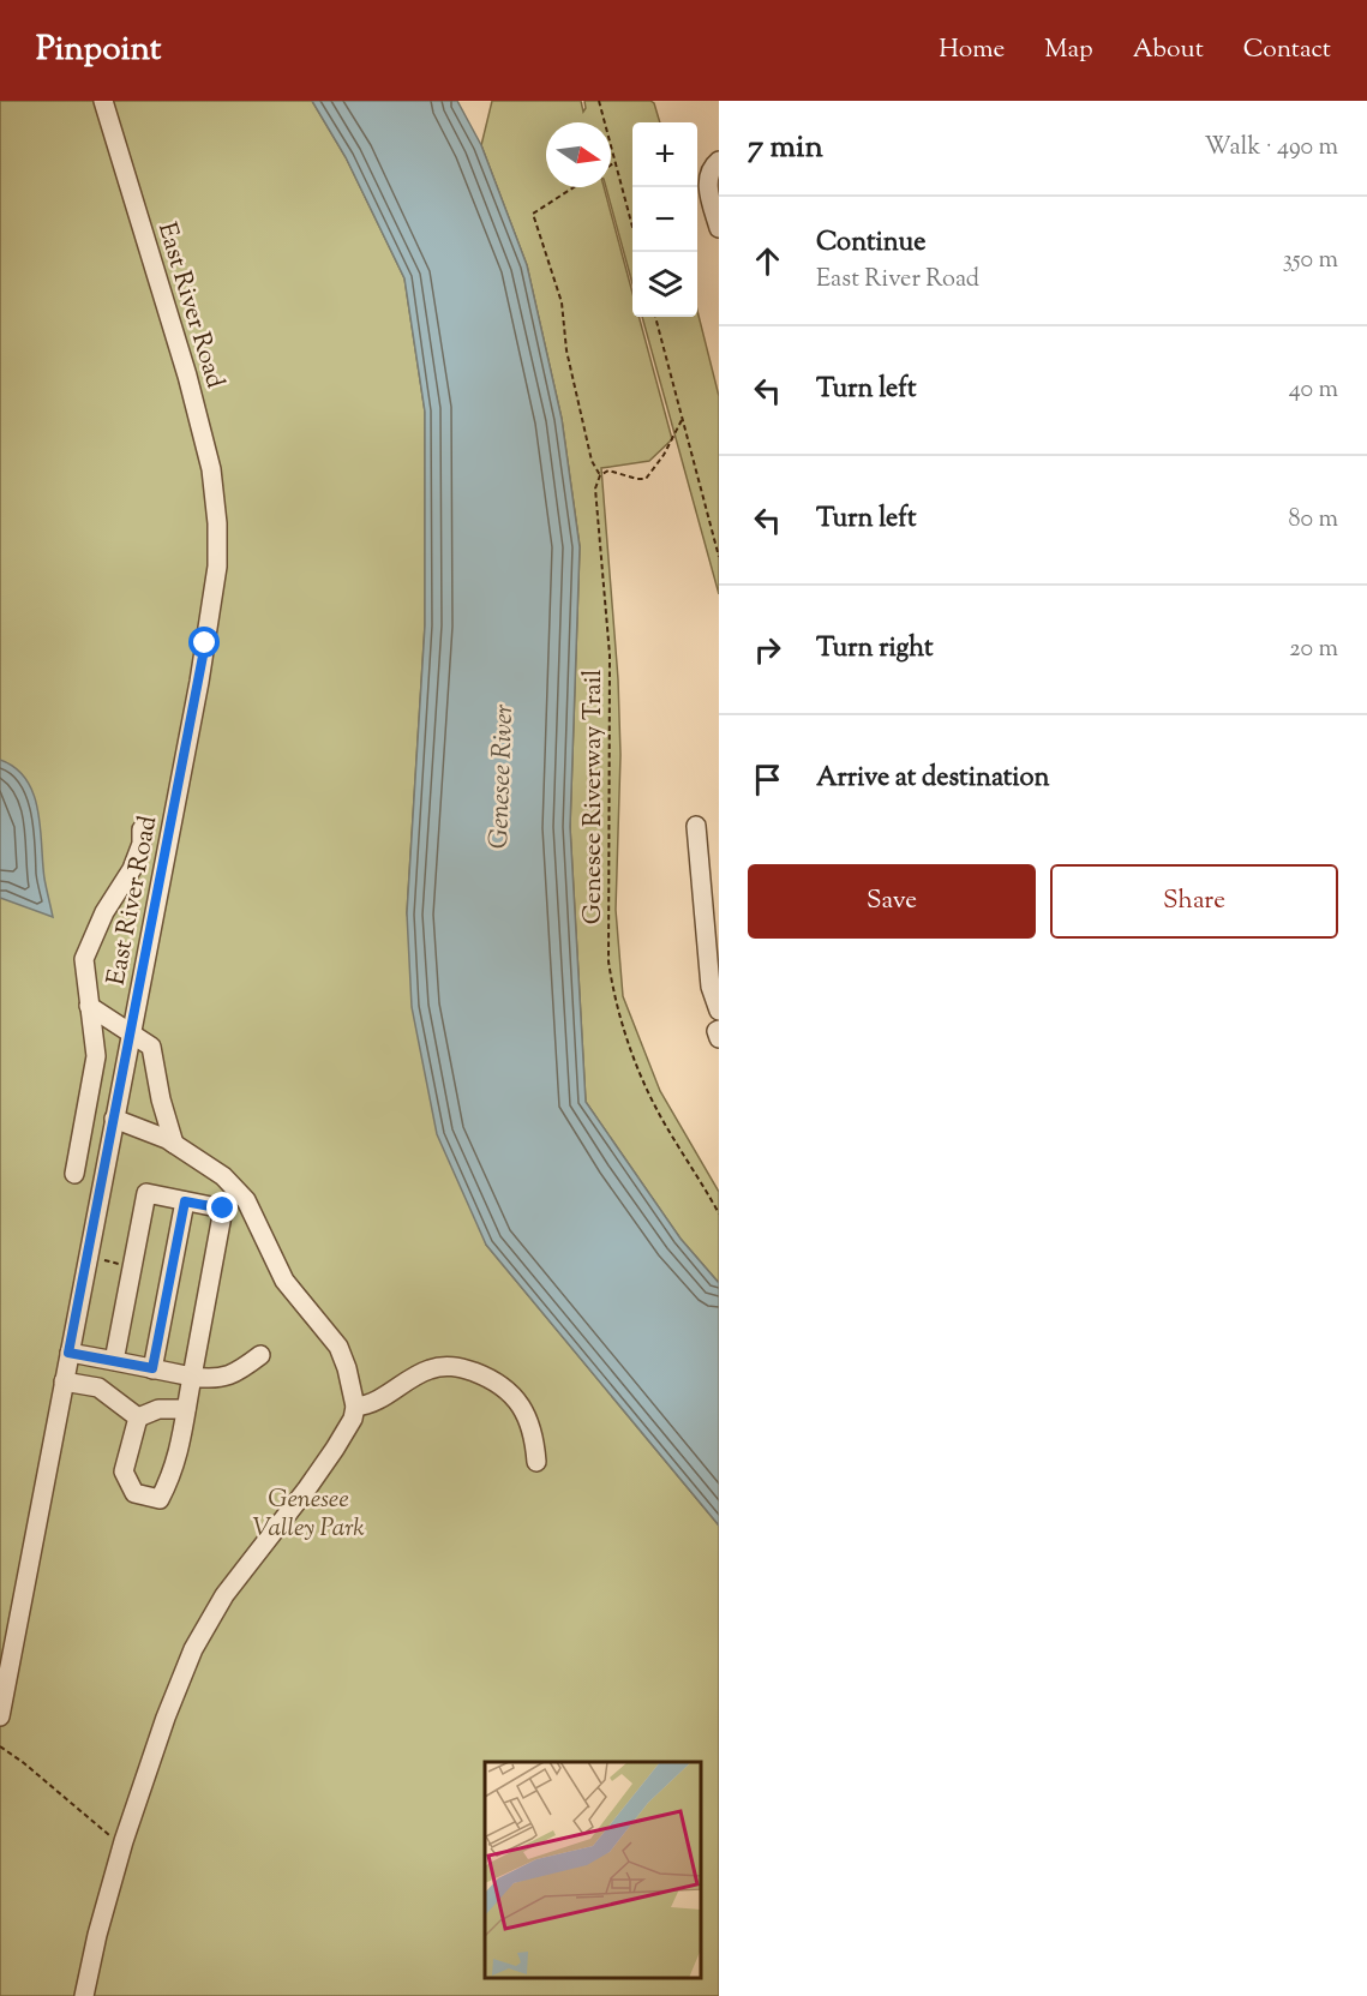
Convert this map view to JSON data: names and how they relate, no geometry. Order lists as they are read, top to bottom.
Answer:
{
  "streets": {
    "street": ["East River Road"],
    "path": ["Genesee Riverway Trail"]
  },
  "water": ["Genesee River"],
  "parks": ["Genesee Valley Park"],
  "north": "right",
  "page": {
    "header": "Pinpoint",
    "nav": [
      "Home",
      "Map",
      "About",
      "Contact"
    ],
    "heading": ["7 min", "Walk · 490 m"],
    "map_buttons": ["+", "−"],
    "list": [
      ["Continue", "East River Road", "350 m"],
      ["Turn left", "40 m"],
      ["Turn left", "80 m"],
      ["Turn right", "20 m"],
      "Arrive at destination"
    ],
    "buttons": ["Save", "Share"]
  }
}
